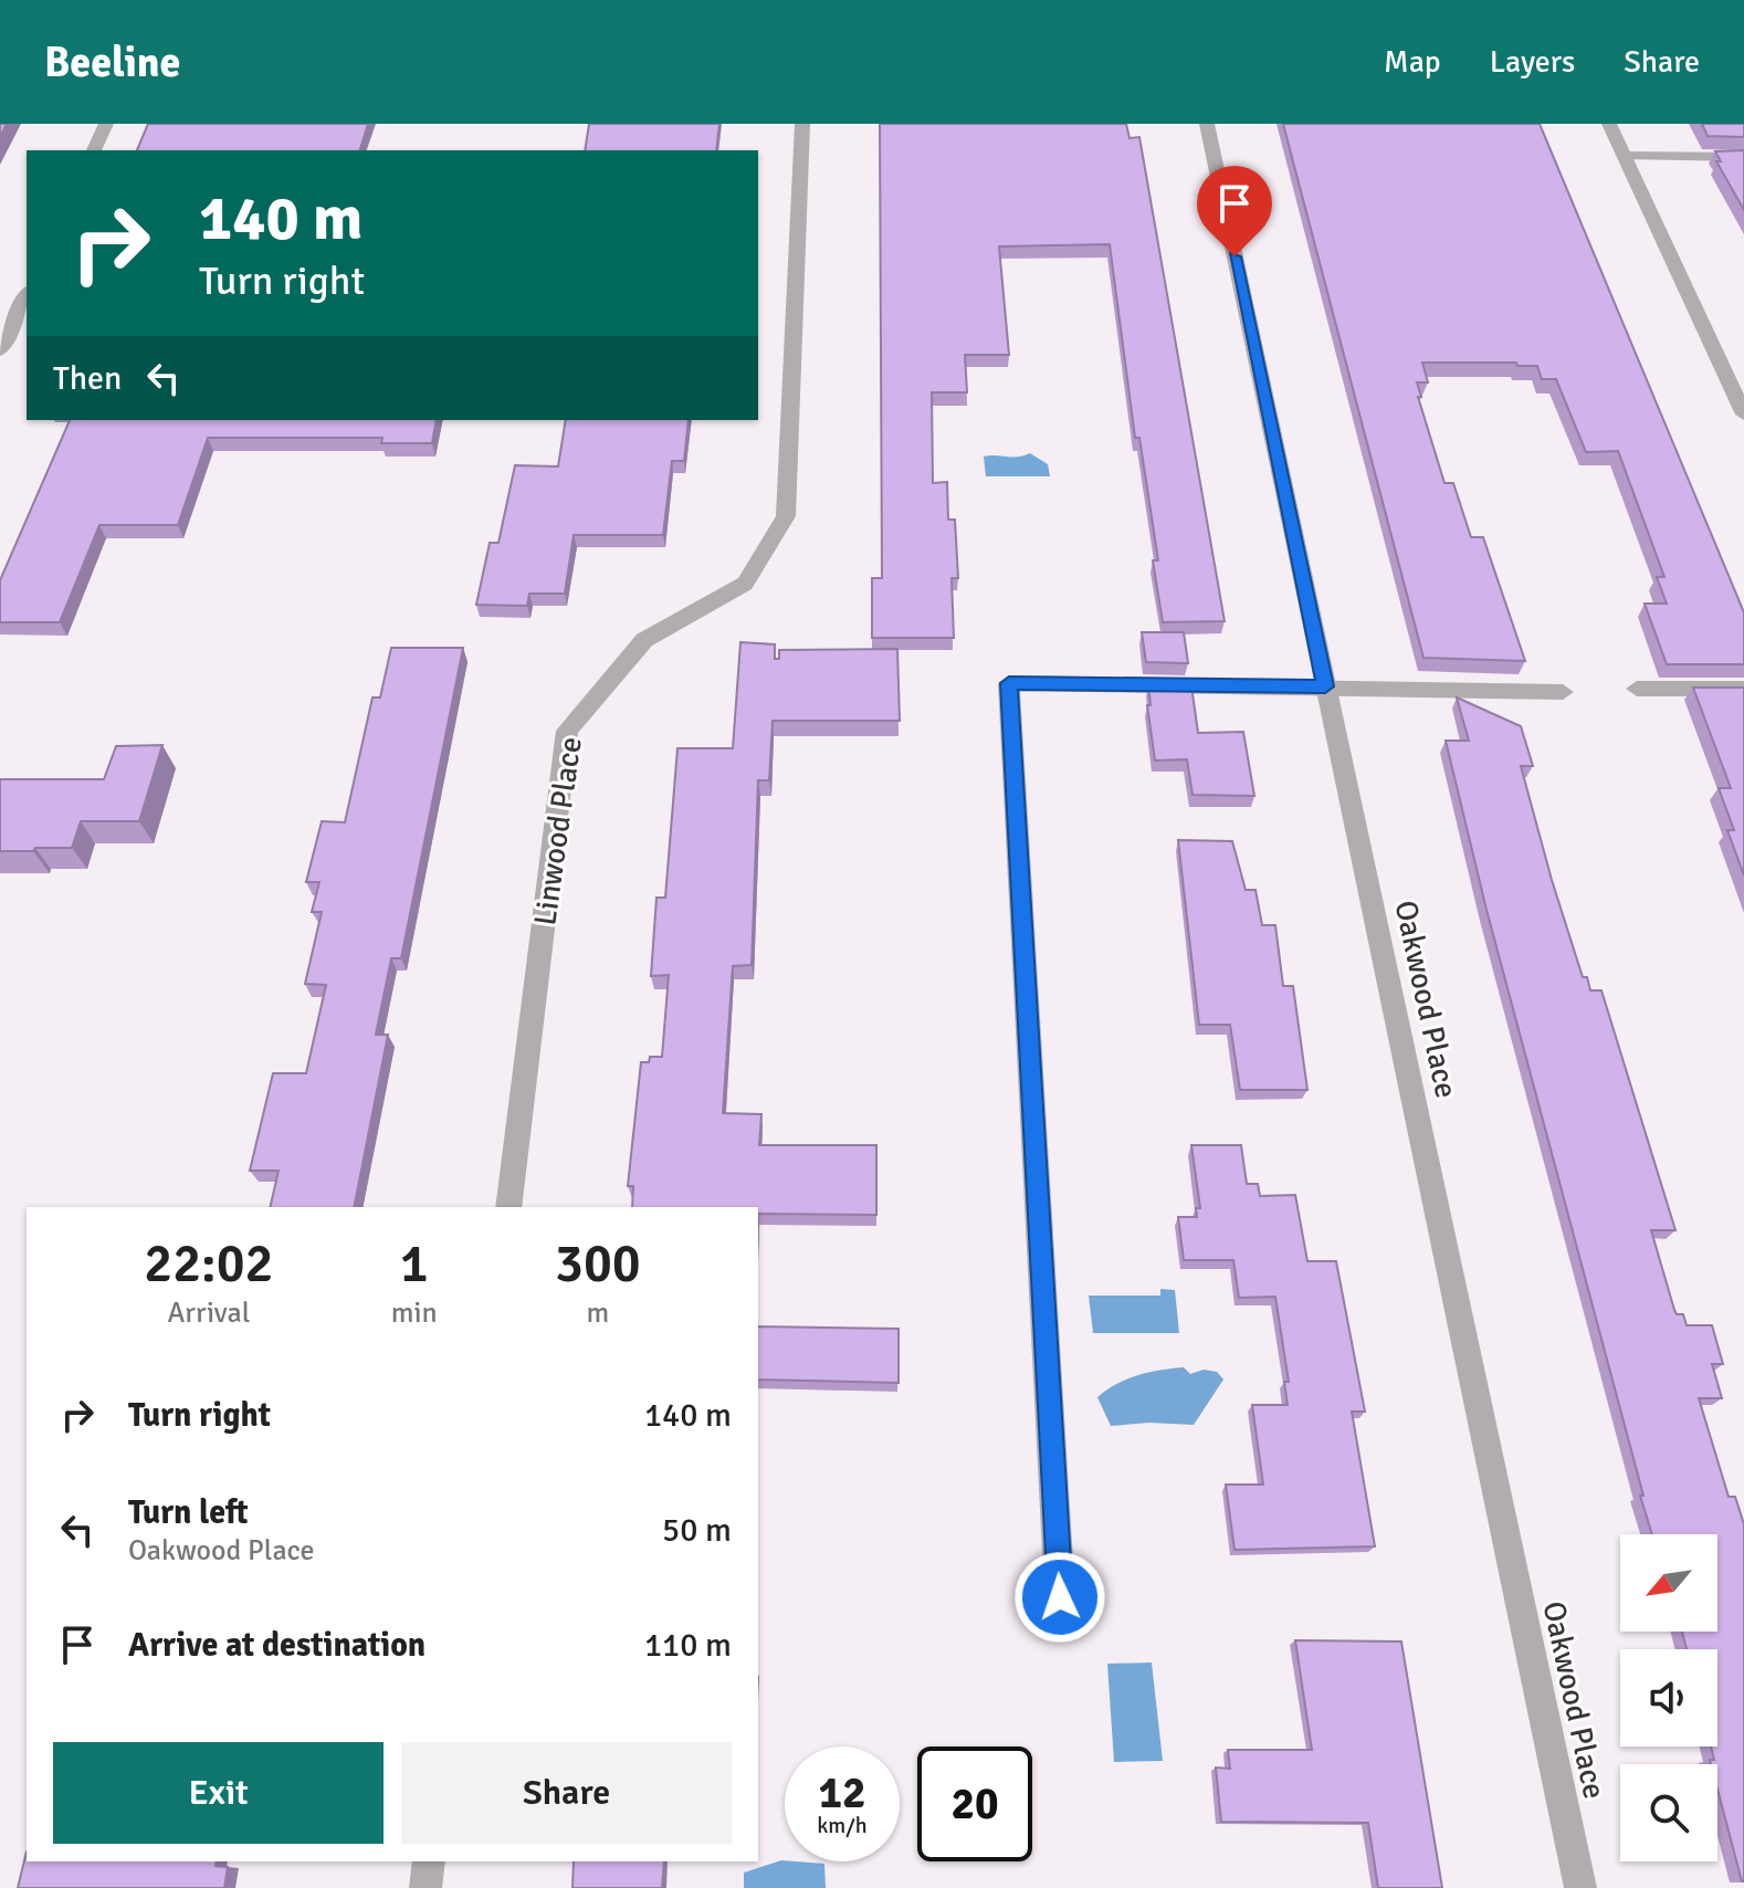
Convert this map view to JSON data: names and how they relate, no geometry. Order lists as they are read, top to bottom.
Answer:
{
  "streets": {
    "street": ["Linwood Place", "Oakwood Place"]
  },
  "north": "bottom left",
  "page": {
    "header": "Beeline",
    "nav": ["Map", "Layers", "Share"],
    "turn": ["140 m", "Turn right"],
    "then": "Then",
    "eta": [
      "22:02",
      "Arrival",
      "1",
      "min",
      "300",
      "m"
    ],
    "list": [
      {
        "name": "Turn right",
        "value": "140 m"
      },
      {
        "name": "Turn left",
        "note": "Oakwood Place",
        "value": "50 m"
      },
      {
        "name": "Arrive at destination",
        "value": "110 m"
      }
    ],
    "buttons": ["Exit", "Share"],
    "speed": "12 km/h",
    "limit": "20"
  }
}
